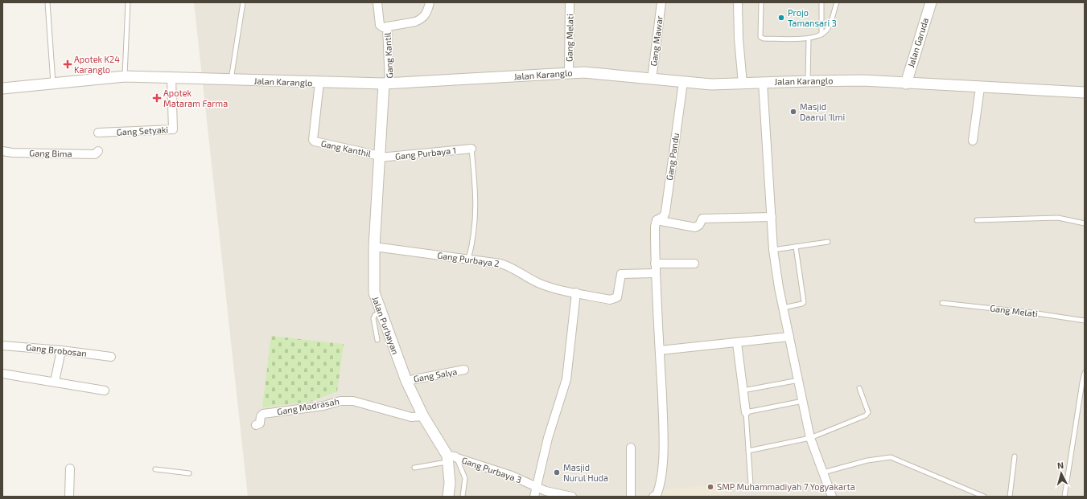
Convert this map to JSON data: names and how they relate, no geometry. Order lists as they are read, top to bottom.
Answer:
{
  "streets": {
    "street": [
      "Gang Melati",
      "Gang Mawar",
      "Jalan Garuda",
      "Gang Kantil",
      "Jalan Karanglo",
      "Gang Setyaki",
      "Gang Kanthil",
      "Gang Bima",
      "Gang Purbaya 1",
      "Gang Pandu",
      "Gang Purbaya 2",
      "Jalan Purbayan",
      "Gang Brobosan",
      "Gang Salya",
      "Gang Madrasah",
      "Gang Purbaya 3"
    ]
  },
  "crossings": [
    ["Gang Melati", "Jalan Karanglo"],
    ["Gang Mawar", "Jalan Karanglo"],
    ["Jalan Garuda", "Jalan Karanglo"],
    ["Gang Kantil", "Jalan Karanglo"],
    ["Gang Kantil", "Jalan Purbayan"],
    ["Jalan Karanglo", "Gang Setyaki"],
    ["Jalan Karanglo", "Gang Kanthil"],
    ["Jalan Karanglo", "Gang Pandu"],
    ["Jalan Karanglo", "Jalan Purbayan"],
    ["Gang Kanthil", "Gang Purbaya 1"],
    ["Gang Kanthil", "Jalan Purbayan"],
    ["Gang Purbaya 1", "Jalan Purbayan"],
    ["Gang Purbaya 2", "Jalan Purbayan"],
    ["Jalan Purbayan", "Gang Salya"],
    ["Jalan Purbayan", "Gang Madrasah"],
    ["Jalan Purbayan", "Gang Purbaya 3"]
  ],
  "places": {
    "other": [
      "Projo Tamansari 3",
      "Masjid Daarul 'Ilmi",
      "Masjid Nurul Huda",
      "SMP Muhammadiyah 7 Yogyakarta"
    ],
    "health": ["Apotek K24 Karanglo", "Apotek Mataram Farma"]
  },
  "north": "top"
}
